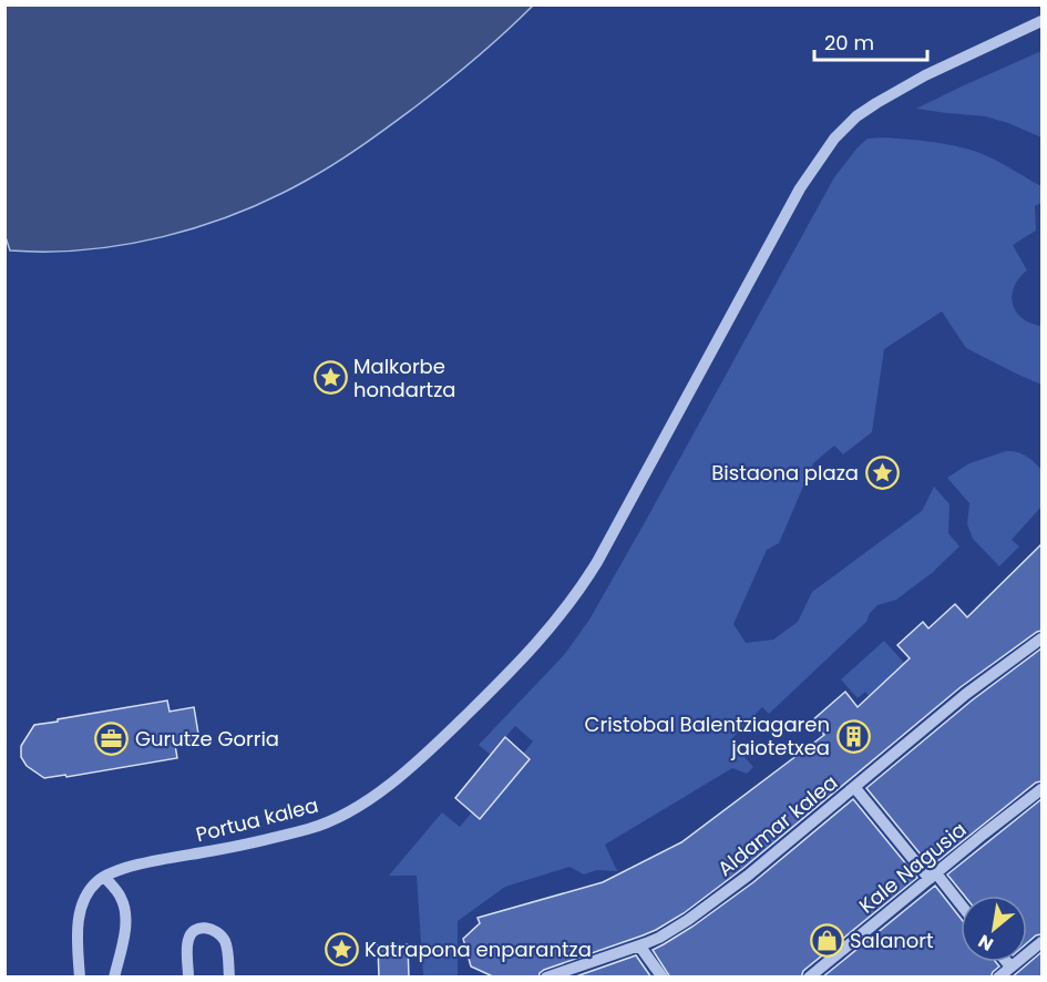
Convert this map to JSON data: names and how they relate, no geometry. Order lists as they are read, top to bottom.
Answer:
{
  "streets": {
    "street": ["Portua kalea", "Aldamar kalea", "Kale Nagusia"]
  },
  "places": {
    "place": ["Malkorbe hondartza", "Bistaona plaza", "Katrapona enparantza"],
    "building": ["Cristobal Balentziagaren jaiotetxea"],
    "office": ["Gurutze Gorria"],
    "shop": ["Salanort"]
  },
  "scale_bar": "20 m",
  "north": "bottom left"
}
